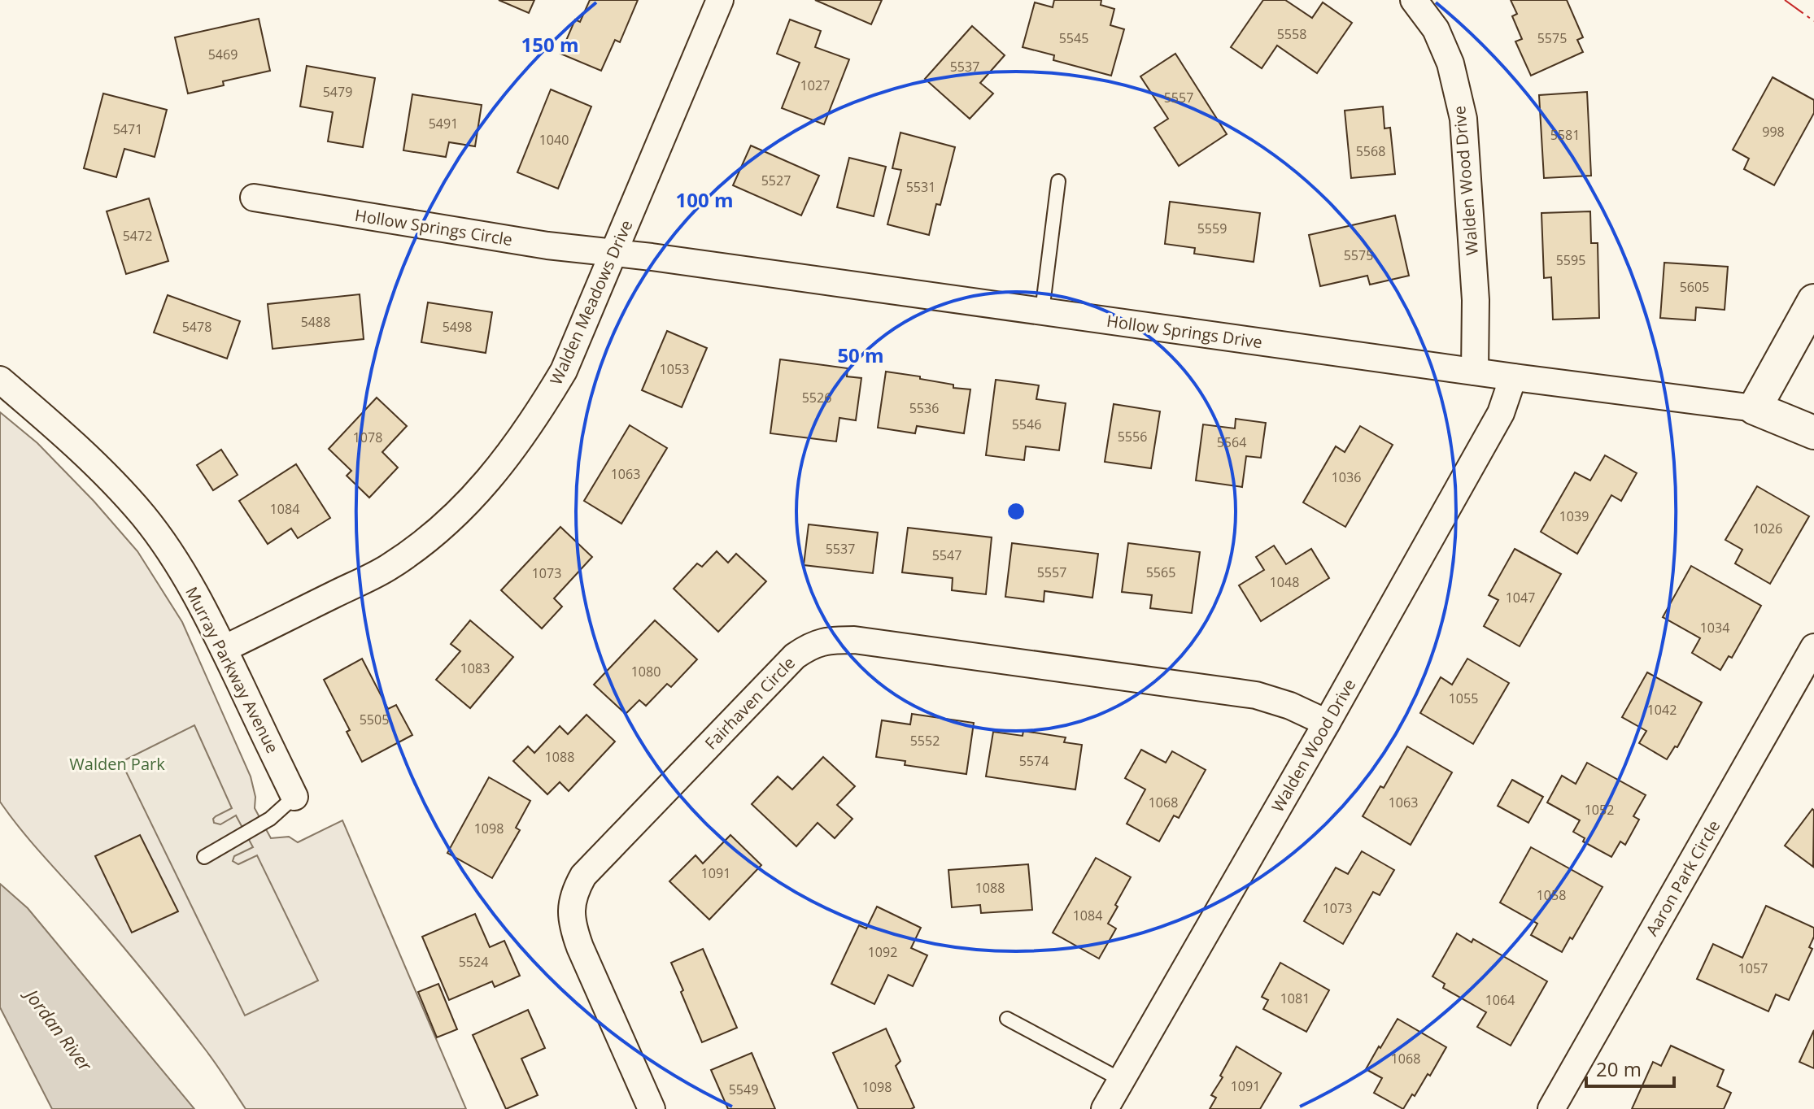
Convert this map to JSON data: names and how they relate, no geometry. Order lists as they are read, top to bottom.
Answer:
{
  "streets": {
    "street": [
      "Walden Wood Drive",
      "Hollow Springs Circle",
      "Walden Meadows Drive",
      "Hollow Springs Drive",
      "Murray Parkway Avenue",
      "Fairhaven Circle",
      "Aaron Park Circle"
    ]
  },
  "crossings": [
    ["Walden Wood Drive", "Hollow Springs Drive"],
    ["Walden Wood Drive", "Fairhaven Circle"],
    ["Hollow Springs Circle", "Walden Meadows Drive"],
    ["Hollow Springs Circle", "Hollow Springs Drive"],
    ["Walden Meadows Drive", "Hollow Springs Drive"],
    ["Walden Meadows Drive", "Murray Parkway Avenue"]
  ],
  "water": ["Jordan River"],
  "parks": ["Walden Park"],
  "house_numbers": [
    "5558",
    "5545",
    "5575",
    "5469",
    "5537",
    "1027",
    "5479",
    "5557",
    "5491",
    "5471",
    "998",
    "5581",
    "1040",
    "5568",
    "5527",
    "5531",
    "5559",
    "5472",
    "5575",
    "5595",
    "5605",
    "5488",
    "5478",
    "5498",
    "1053",
    "5526",
    "5536",
    "5546",
    "5556",
    "1078",
    "5564",
    "1063",
    "1036",
    "1084",
    "1039",
    "1026",
    "5537",
    "5547",
    "5557",
    "5565",
    "1073",
    "1048",
    "1047",
    "1034",
    "1083",
    "1080",
    "1055",
    "1042",
    "5505",
    "5552",
    "1088",
    "5574",
    "1068",
    "1063",
    "1052",
    "1098",
    "1091",
    "1088",
    "1058",
    "1073",
    "1084",
    "1092",
    "5524",
    "1057",
    "1081",
    "1064",
    "1068",
    "1091",
    "1098",
    "5549"
  ],
  "scale_bar": "20 m",
  "rings": ["150 m", "100 m", "50 m"]
}
